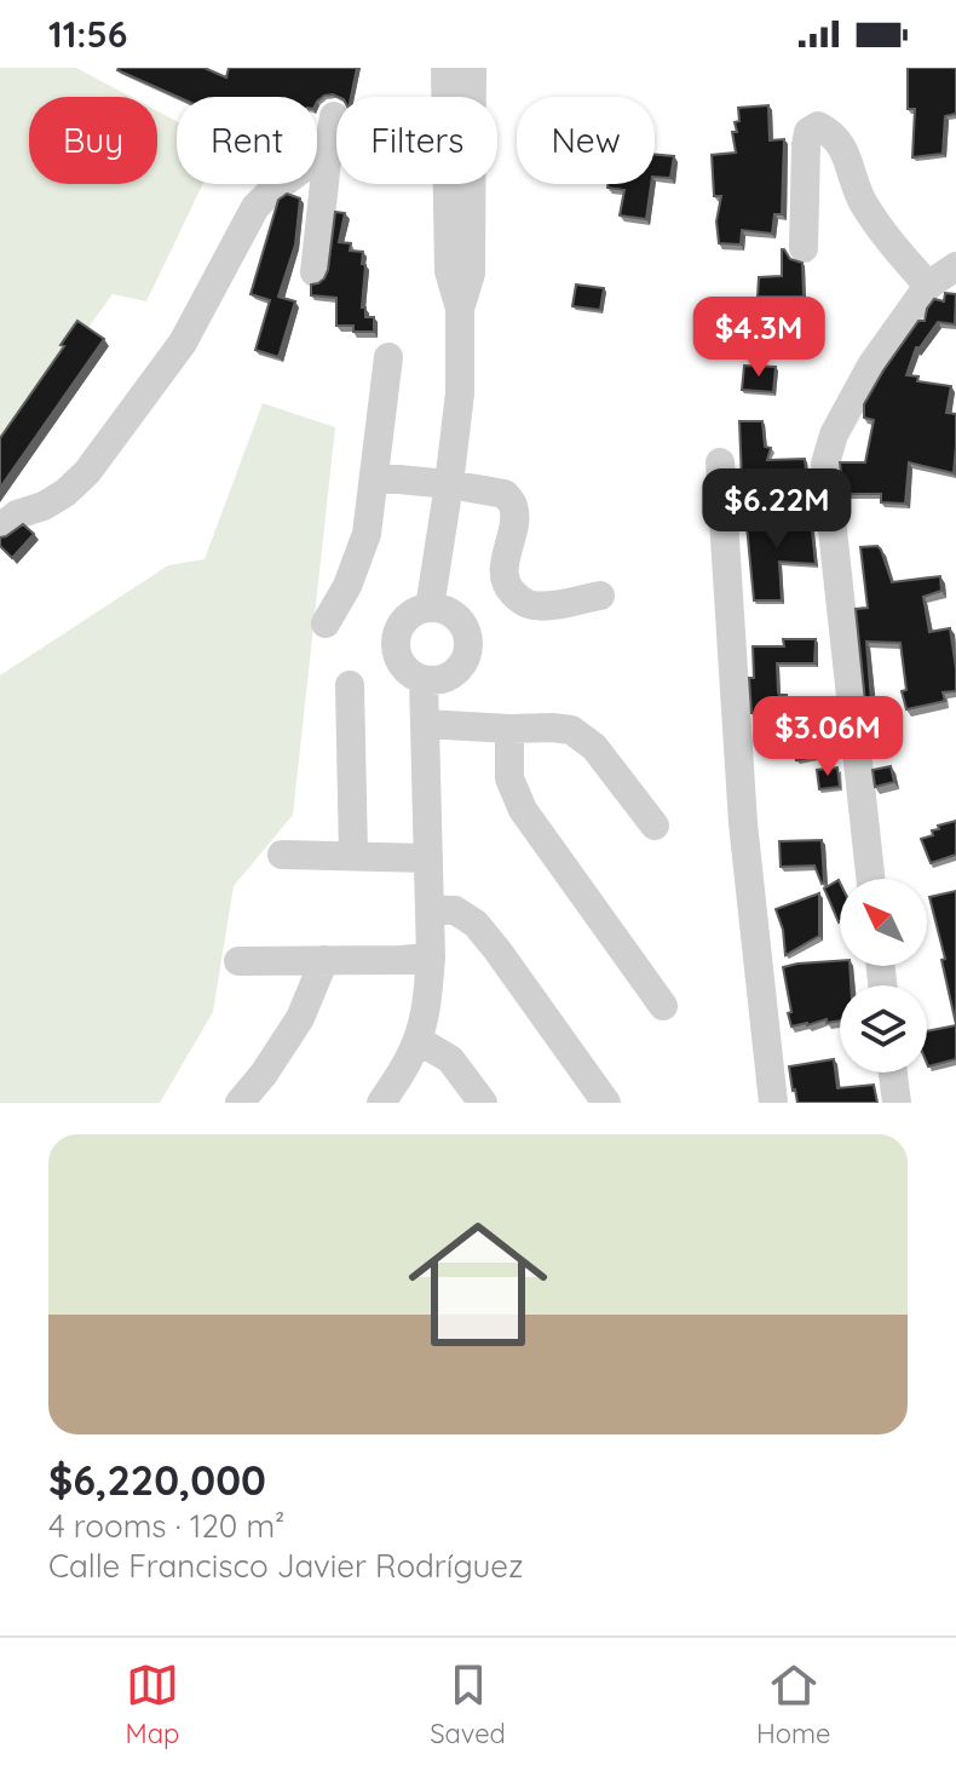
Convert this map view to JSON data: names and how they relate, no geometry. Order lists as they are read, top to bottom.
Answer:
{
  "north": "top left",
  "page": {
    "status": "11:56",
    "chip": [
      "Buy",
      "Rent",
      "Filters",
      "New"
    ],
    "price": ["$4.3M", "$6.22M", "$3.06M"],
    "list": [
      {
        "name": "$6,220,000",
        "note": "4 rooms · 120 m² · Calle Francisco Javier Rodríguez"
      }
    ],
    "tabs": ["Map", "Saved", "Home"]
  }
}
